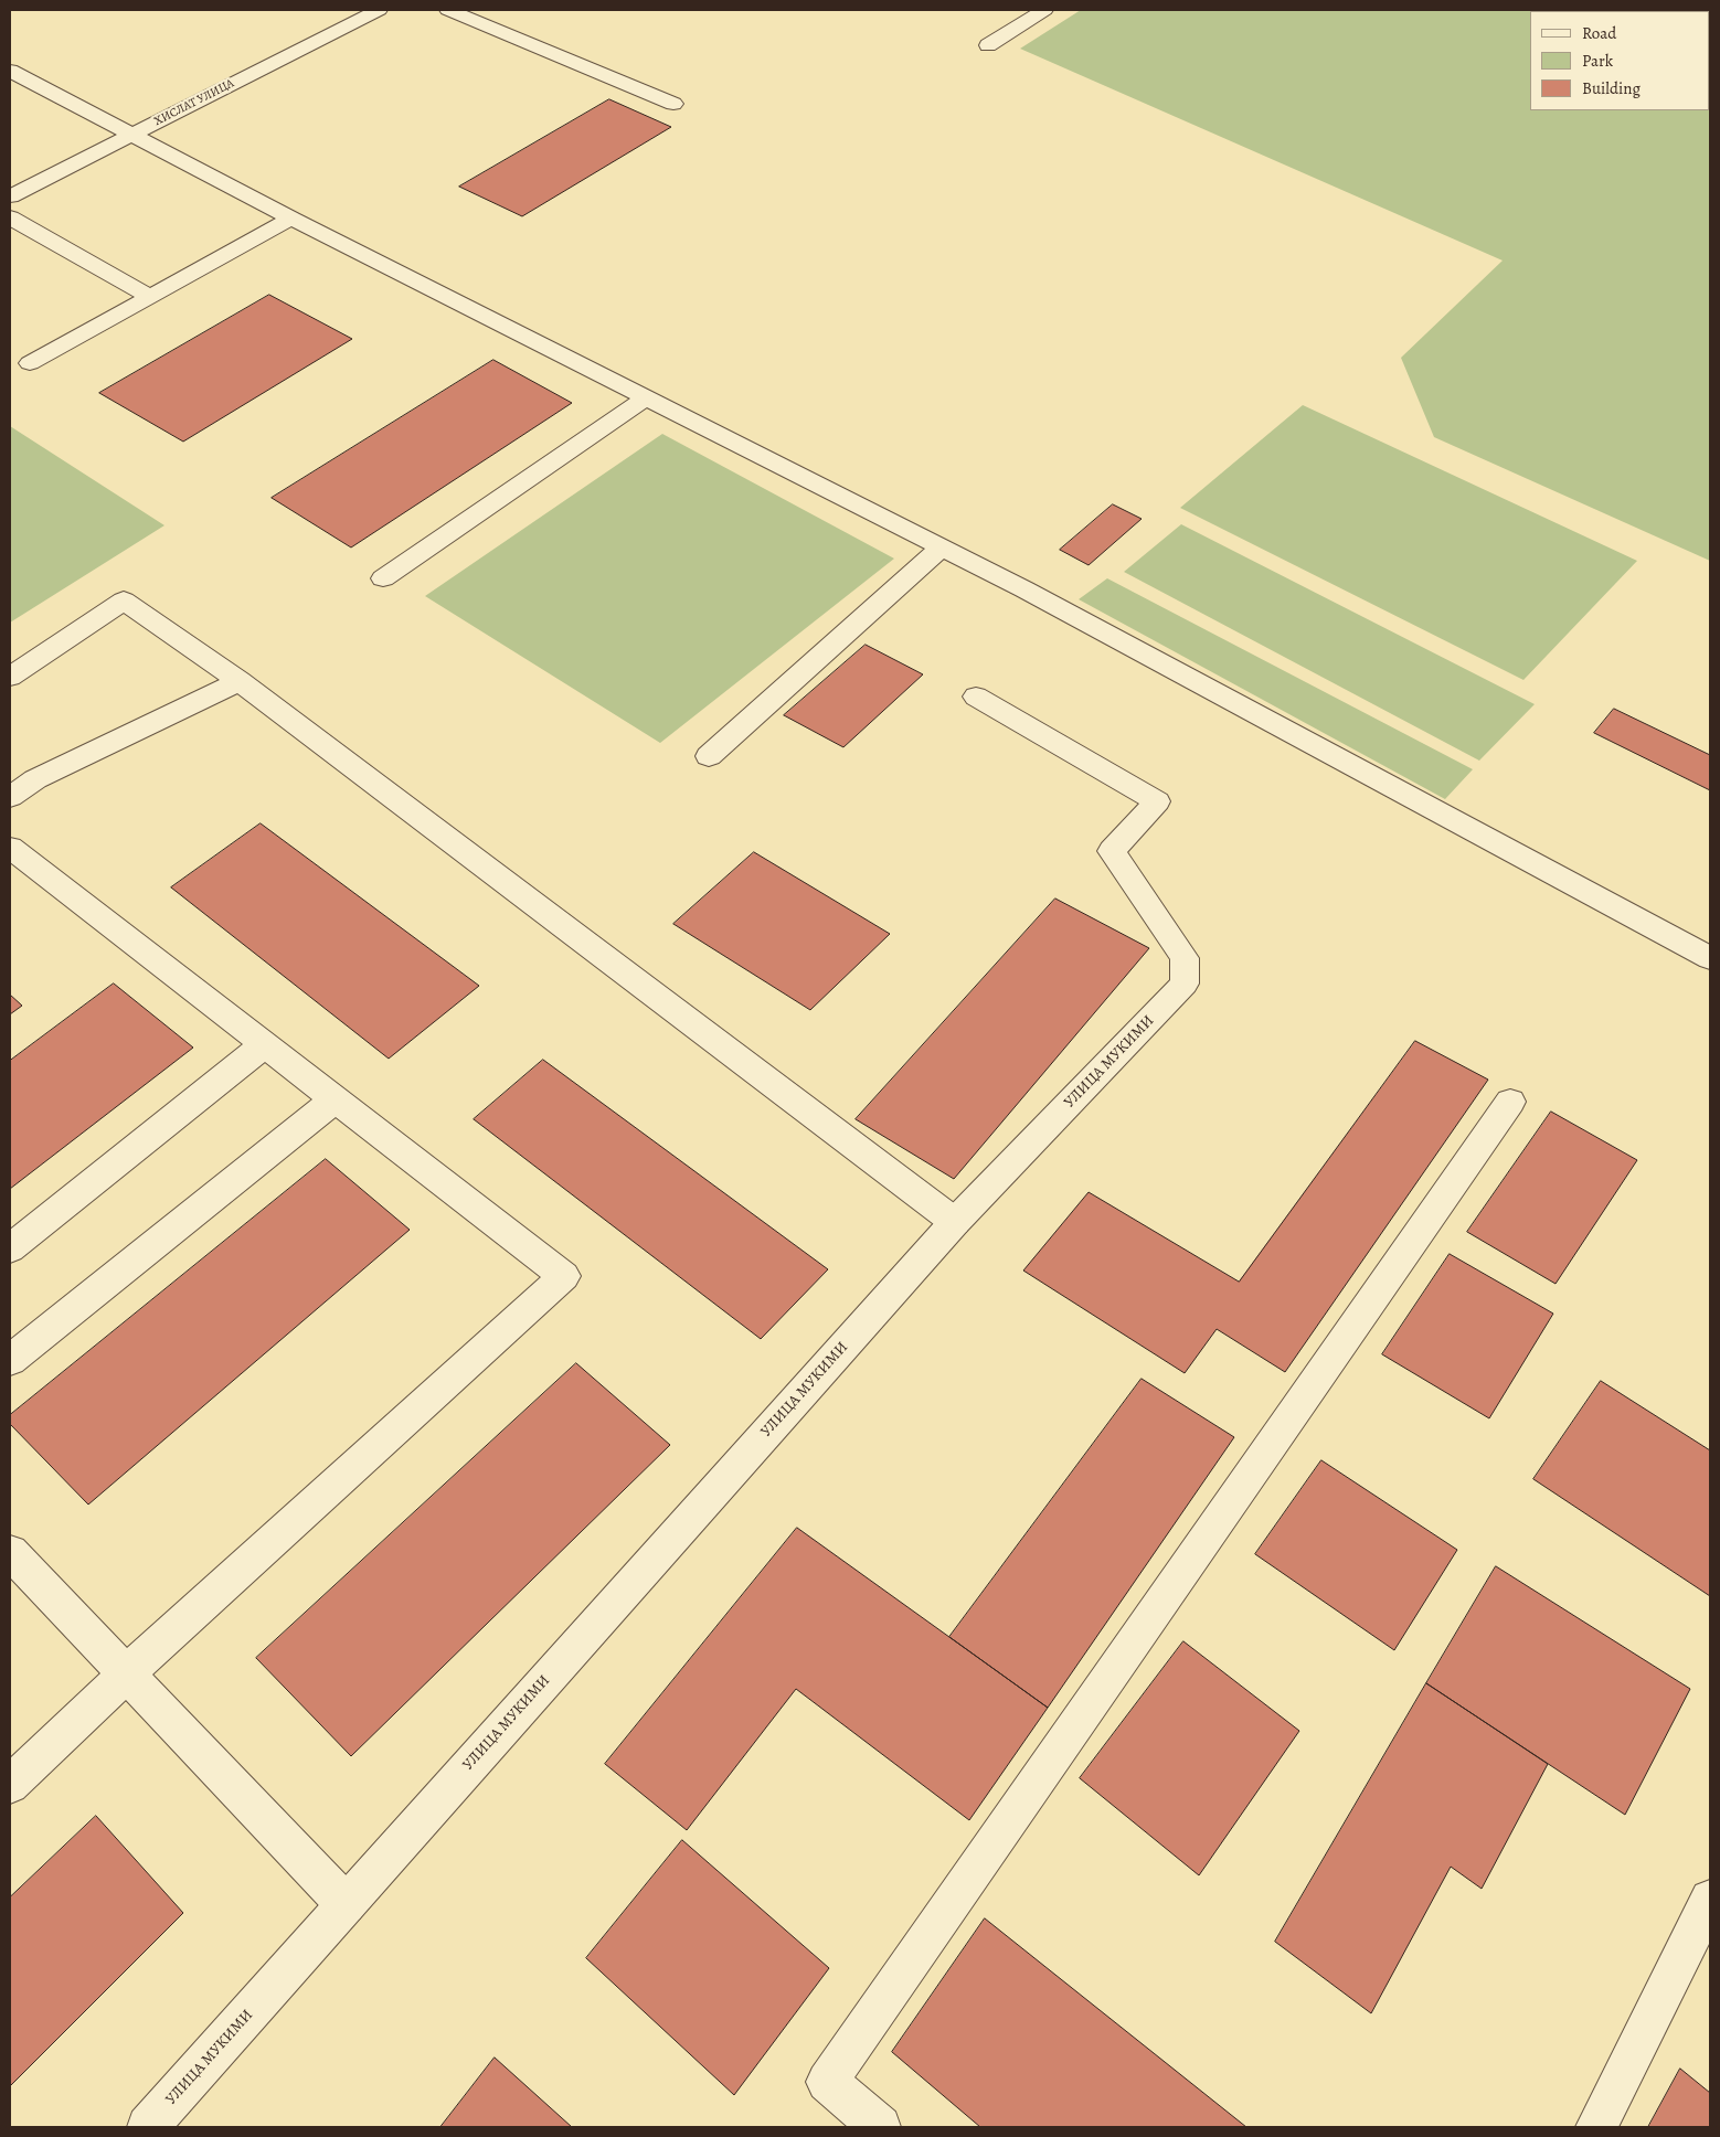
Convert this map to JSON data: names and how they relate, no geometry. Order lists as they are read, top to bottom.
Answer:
{
  "streets": {
    "street": ["ХИСЛАТ УЛИЦА", "УЛИЦА МУКИМИ"]
  },
  "legend": ["Road", "Park", "Building"]
}
